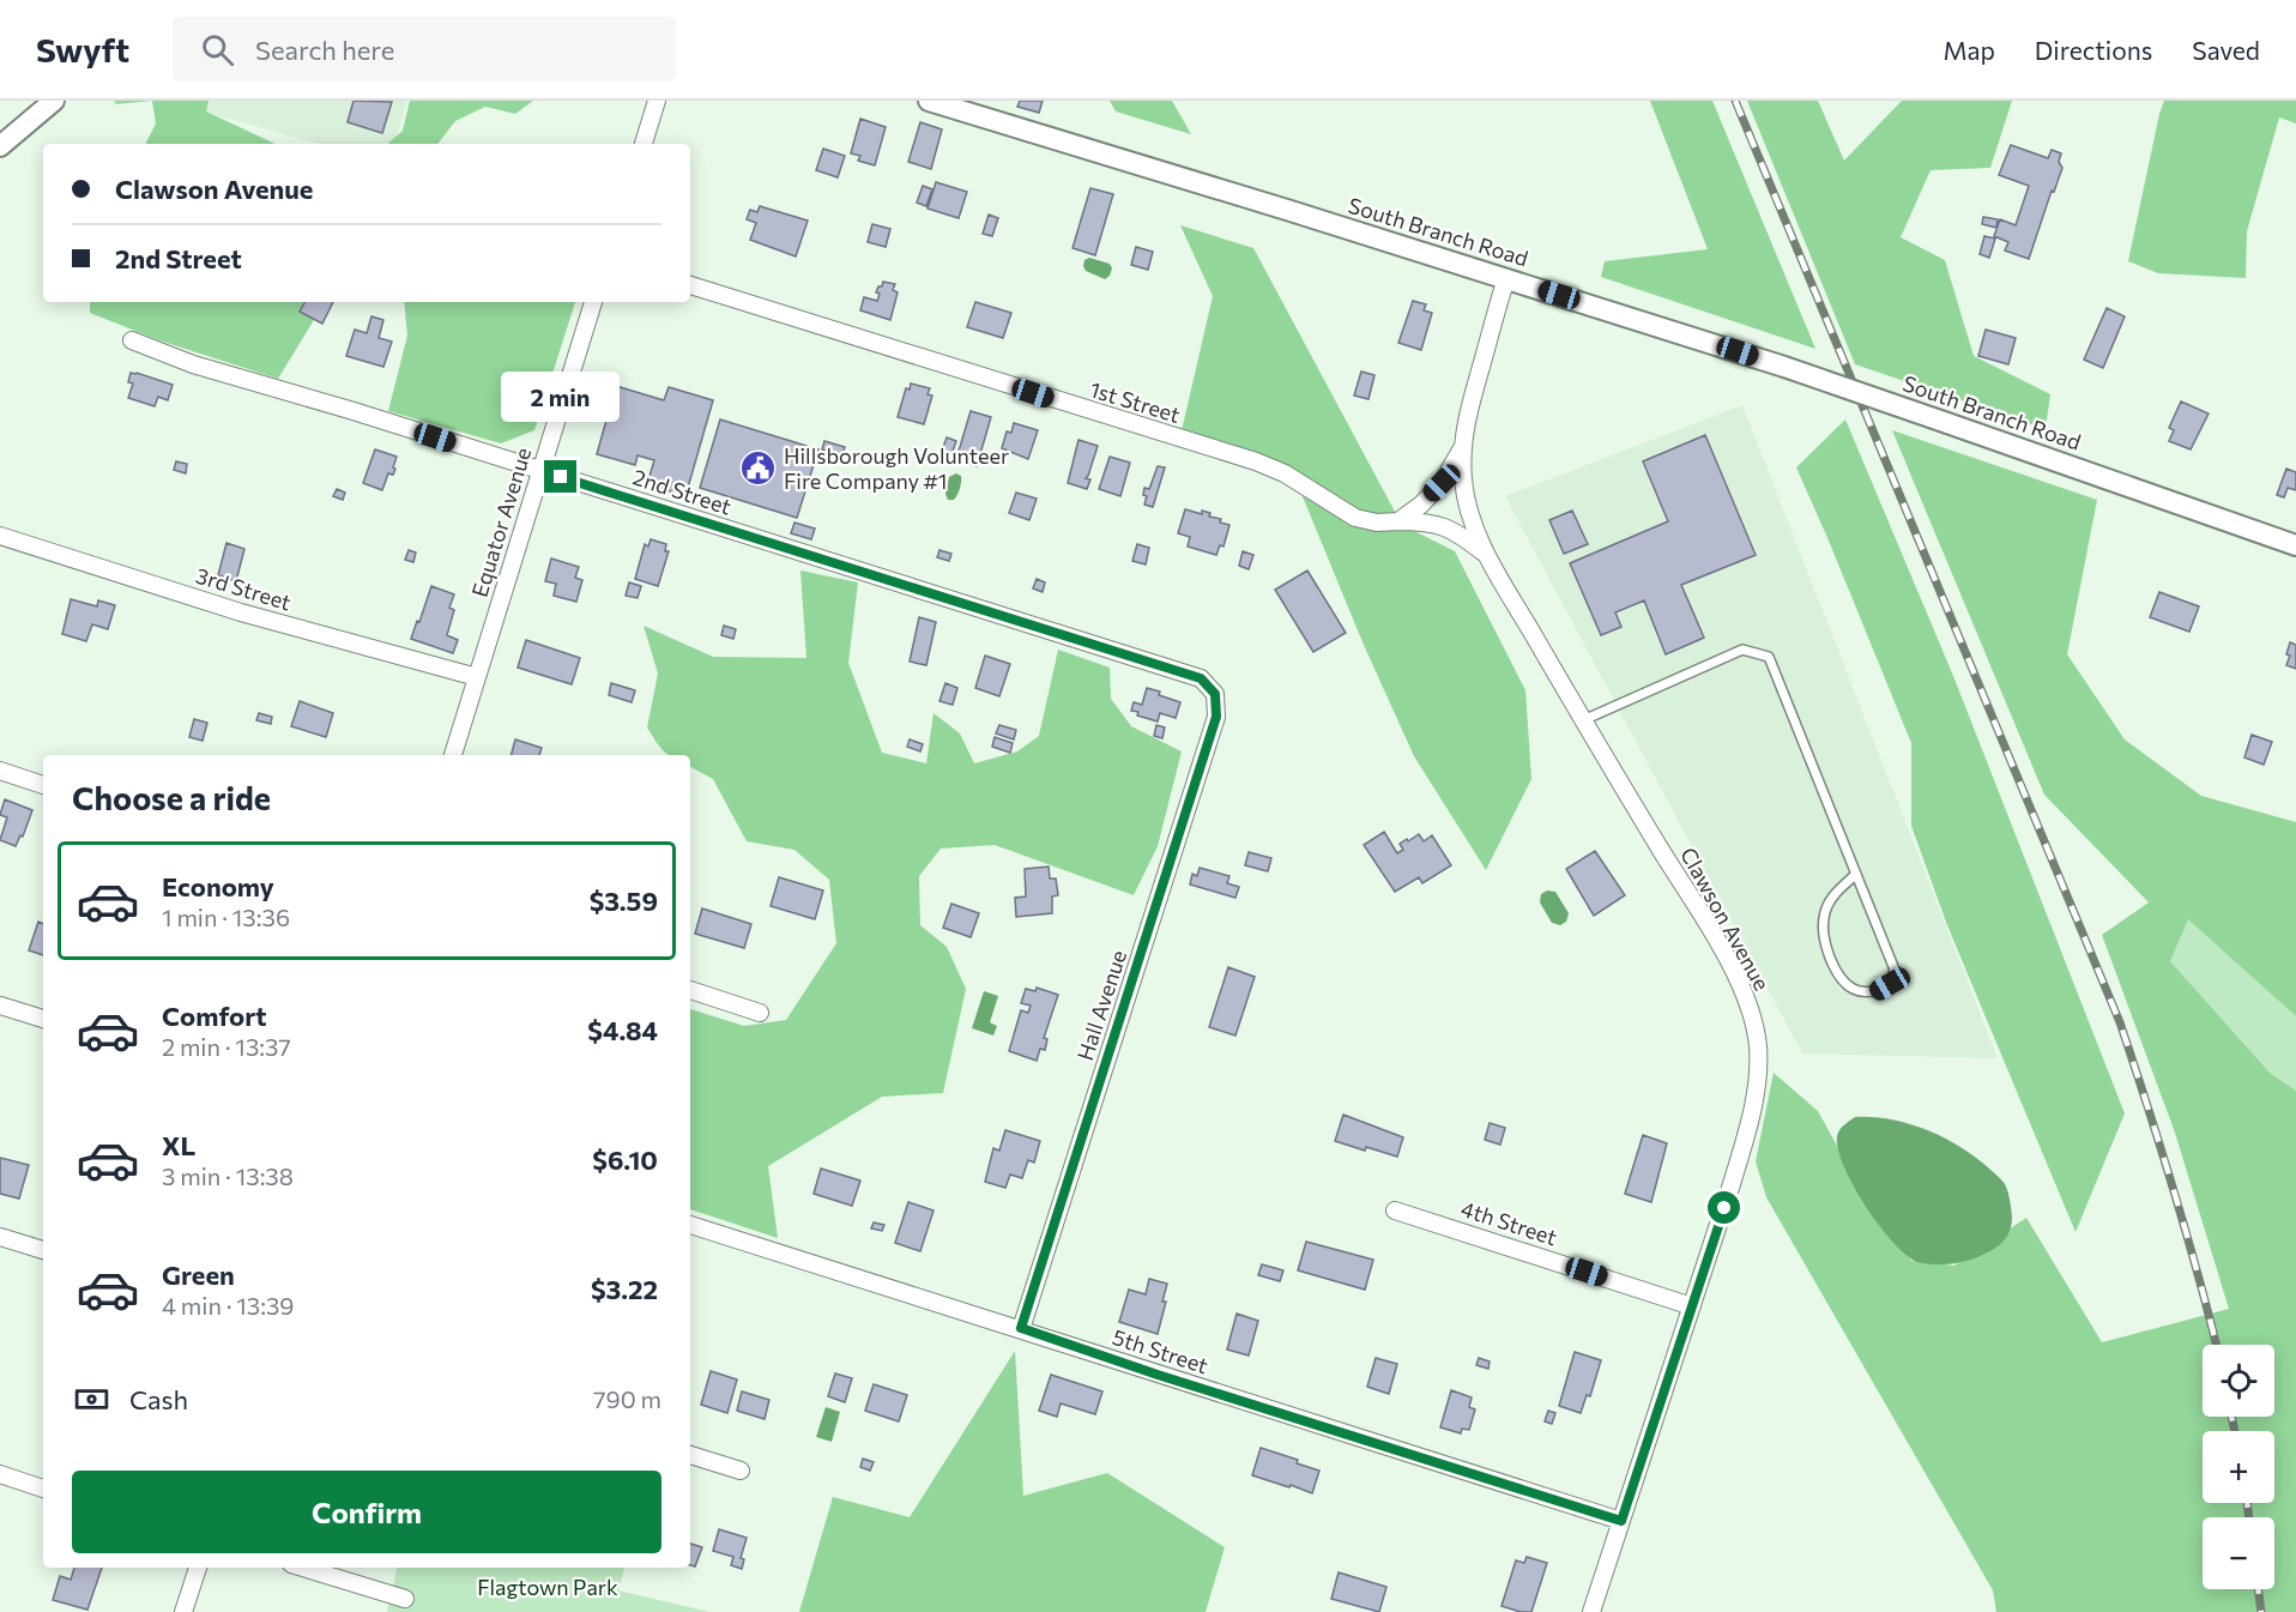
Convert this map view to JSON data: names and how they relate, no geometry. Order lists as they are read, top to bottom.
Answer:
{
  "streets": {
    "street": [
      "South Branch Road",
      "1st Street",
      "2nd Street",
      "Equator Avenue",
      "3rd Street",
      "Clawson Avenue",
      "Hall Avenue",
      "4th Street",
      "5th Street"
    ]
  },
  "crossings": [
    ["South Branch Road", "Clawson Avenue"],
    ["1st Street", "Clawson Avenue"],
    ["2nd Street", "Equator Avenue"],
    ["2nd Street", "Hall Avenue"],
    ["Equator Avenue", "3rd Street"],
    ["Clawson Avenue", "4th Street"],
    ["Clawson Avenue", "5th Street"],
    ["Hall Avenue", "5th Street"]
  ],
  "parks": ["Flagtown Park"],
  "places": {
    "public building": ["Hillsborough Volunteer Fire Company #1"]
  },
  "page": {
    "header": "Swyft",
    "search": "Search here",
    "nav": ["Map", "Directions", "Saved"],
    "banner": ["Clawson Avenue", "2nd Street"],
    "bubble": "2 min",
    "heading": "Choose a ride",
    "list": [
      {
        "name": "Economy",
        "note": "1 min · 13:36",
        "value": "$3.59"
      },
      {
        "name": "Comfort",
        "note": "2 min · 13:37",
        "value": "$4.84"
      },
      {
        "name": "XL",
        "note": "3 min · 13:38",
        "value": "$6.10"
      },
      {
        "name": "Green",
        "note": "4 min · 13:39",
        "value": "$3.22"
      }
    ],
    "map_buttons": ["+", "−"],
    "pay": ["Cash", "790 m"],
    "buttons": "Confirm"
  }
}
